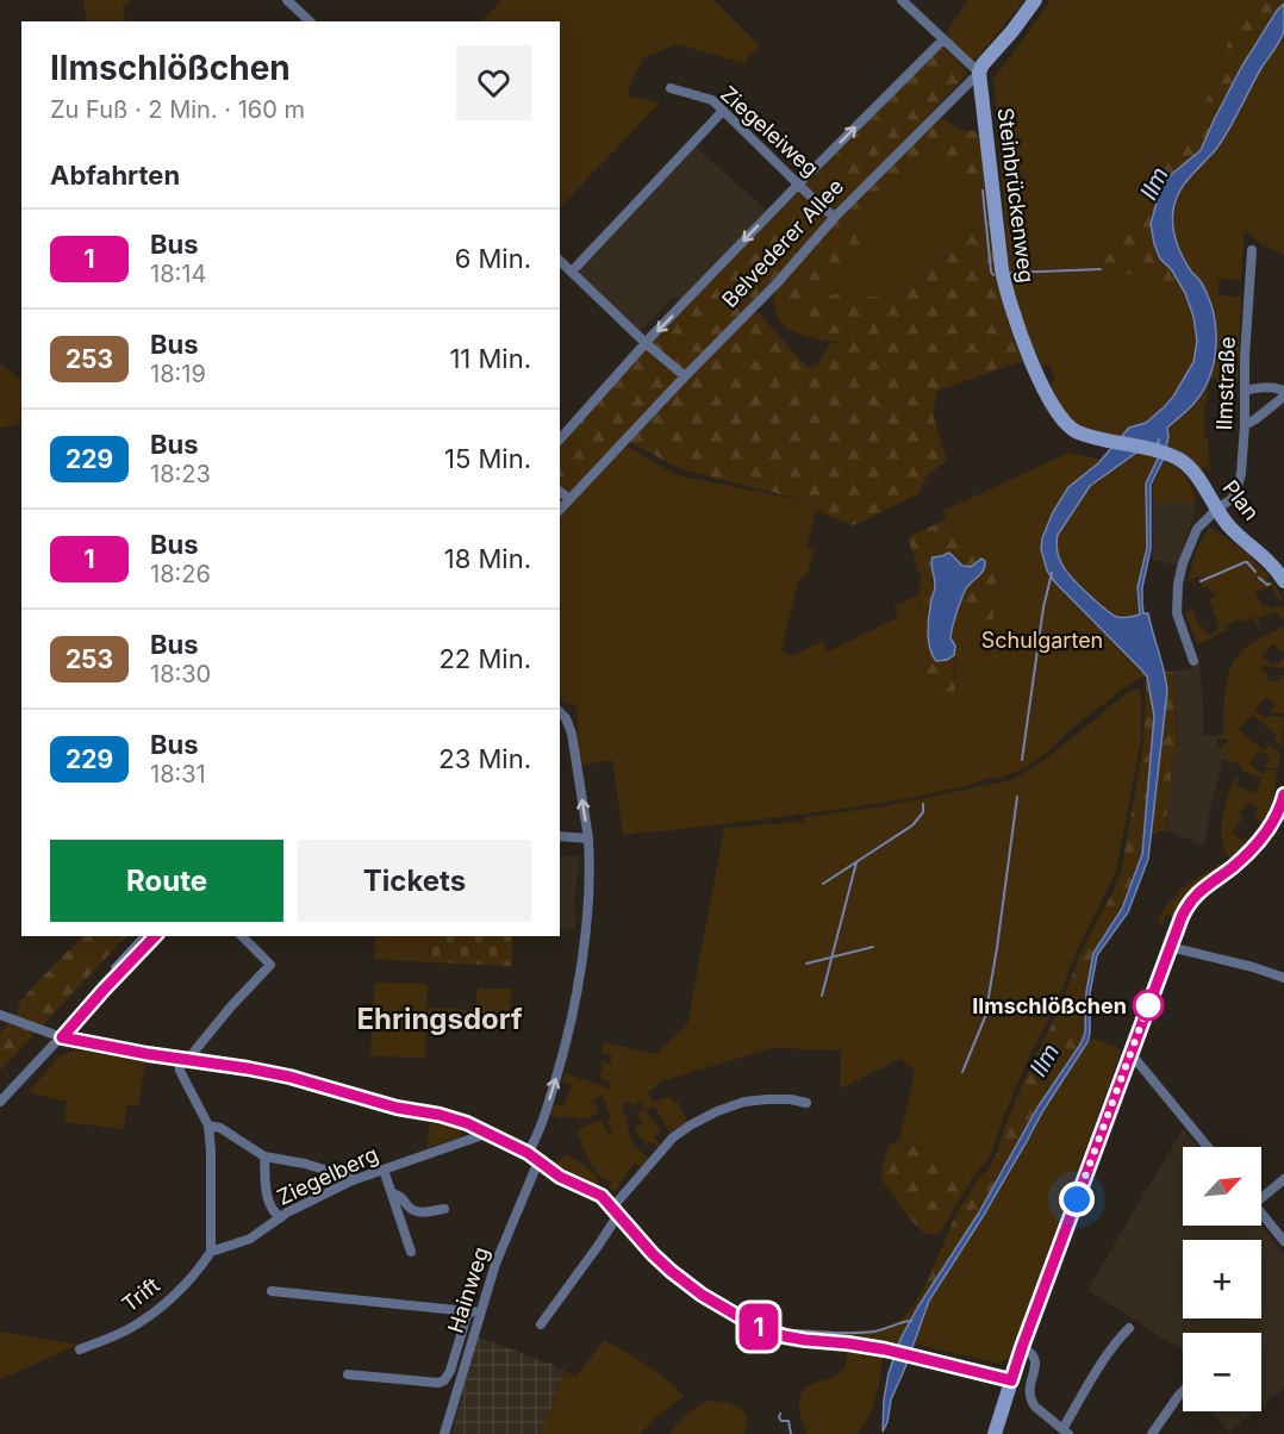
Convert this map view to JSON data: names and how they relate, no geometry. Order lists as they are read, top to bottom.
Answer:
{
  "streets": {
    "street": [
      "Ziegeleiweg",
      "Steinbrückenweg",
      "Belvederer Allee",
      "Ilmstraße",
      "Plan",
      "Ziegelberg",
      "Hainweg",
      "Trift"
    ]
  },
  "crossings": [
    ["Ziegeleiweg", "Belvederer Allee"],
    ["Steinbrückenweg", "Belvederer Allee"],
    ["Steinbrückenweg", "Plan"],
    ["Ilmstraße", "Plan"],
    ["Ziegelberg", "Trift"]
  ],
  "districts": ["Ehringsdorf"],
  "water": ["Ilm"],
  "parks": ["Schulgarten"],
  "places": ["Ilmschlößchen"],
  "lines": ["bus line 1"],
  "north": "top right",
  "page": {
    "on_map": "1",
    "heading": [
      ["Ilmschlößchen", "Zu Fuß · 2 Min. · 160 m"],
      "Abfahrten"
    ],
    "list": [
      {
        "mark": "1",
        "name": "Bus",
        "note": "18:14",
        "value": "6 Min."
      },
      {
        "mark": "253",
        "name": "Bus",
        "note": "18:19",
        "value": "11 Min."
      },
      {
        "mark": "229",
        "name": "Bus",
        "note": "18:23",
        "value": "15 Min."
      },
      {
        "mark": "1",
        "name": "Bus",
        "note": "18:26",
        "value": "18 Min."
      },
      {
        "mark": "253",
        "name": "Bus",
        "note": "18:30",
        "value": "22 Min."
      },
      {
        "mark": "229",
        "name": "Bus",
        "note": "18:31",
        "value": "23 Min."
      }
    ],
    "buttons": ["Route", "Tickets"],
    "map_buttons": ["+", "−"]
  }
}
